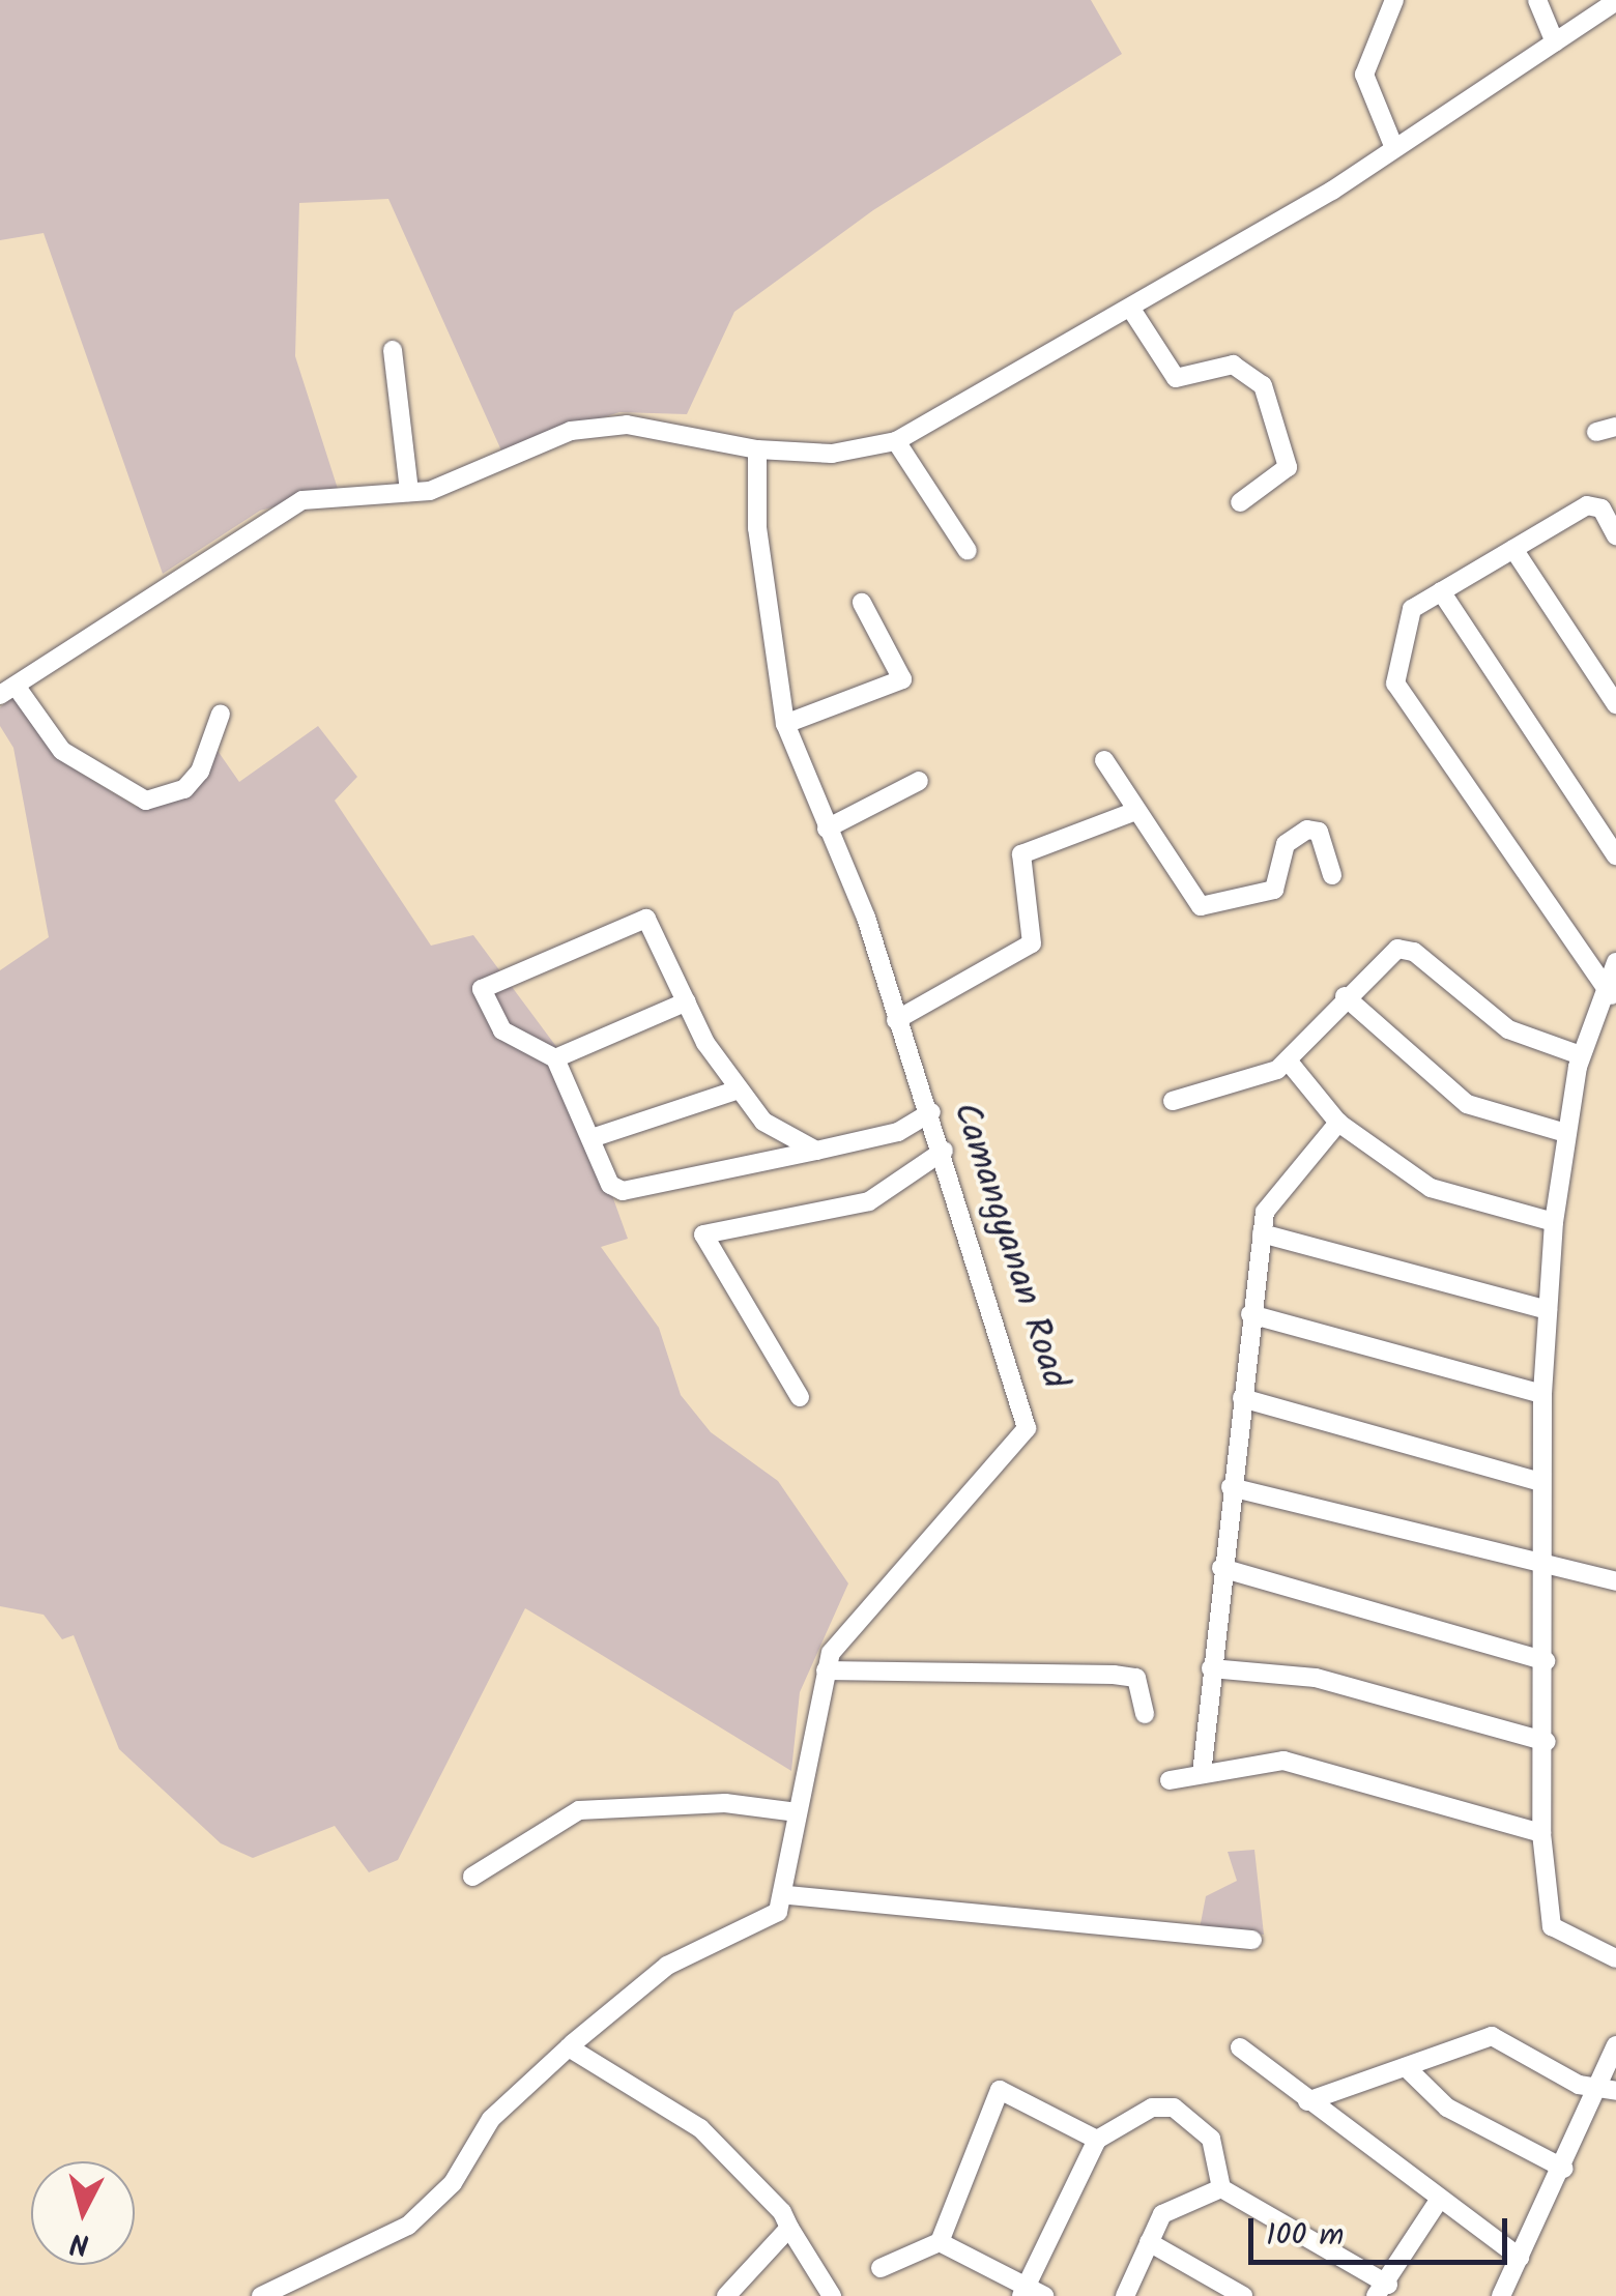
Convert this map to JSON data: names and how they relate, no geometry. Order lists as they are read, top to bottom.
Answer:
{
  "streets": {
    "street": ["Camangyanan Road"]
  },
  "scale_bar": "100 m",
  "north": "bottom"
}
